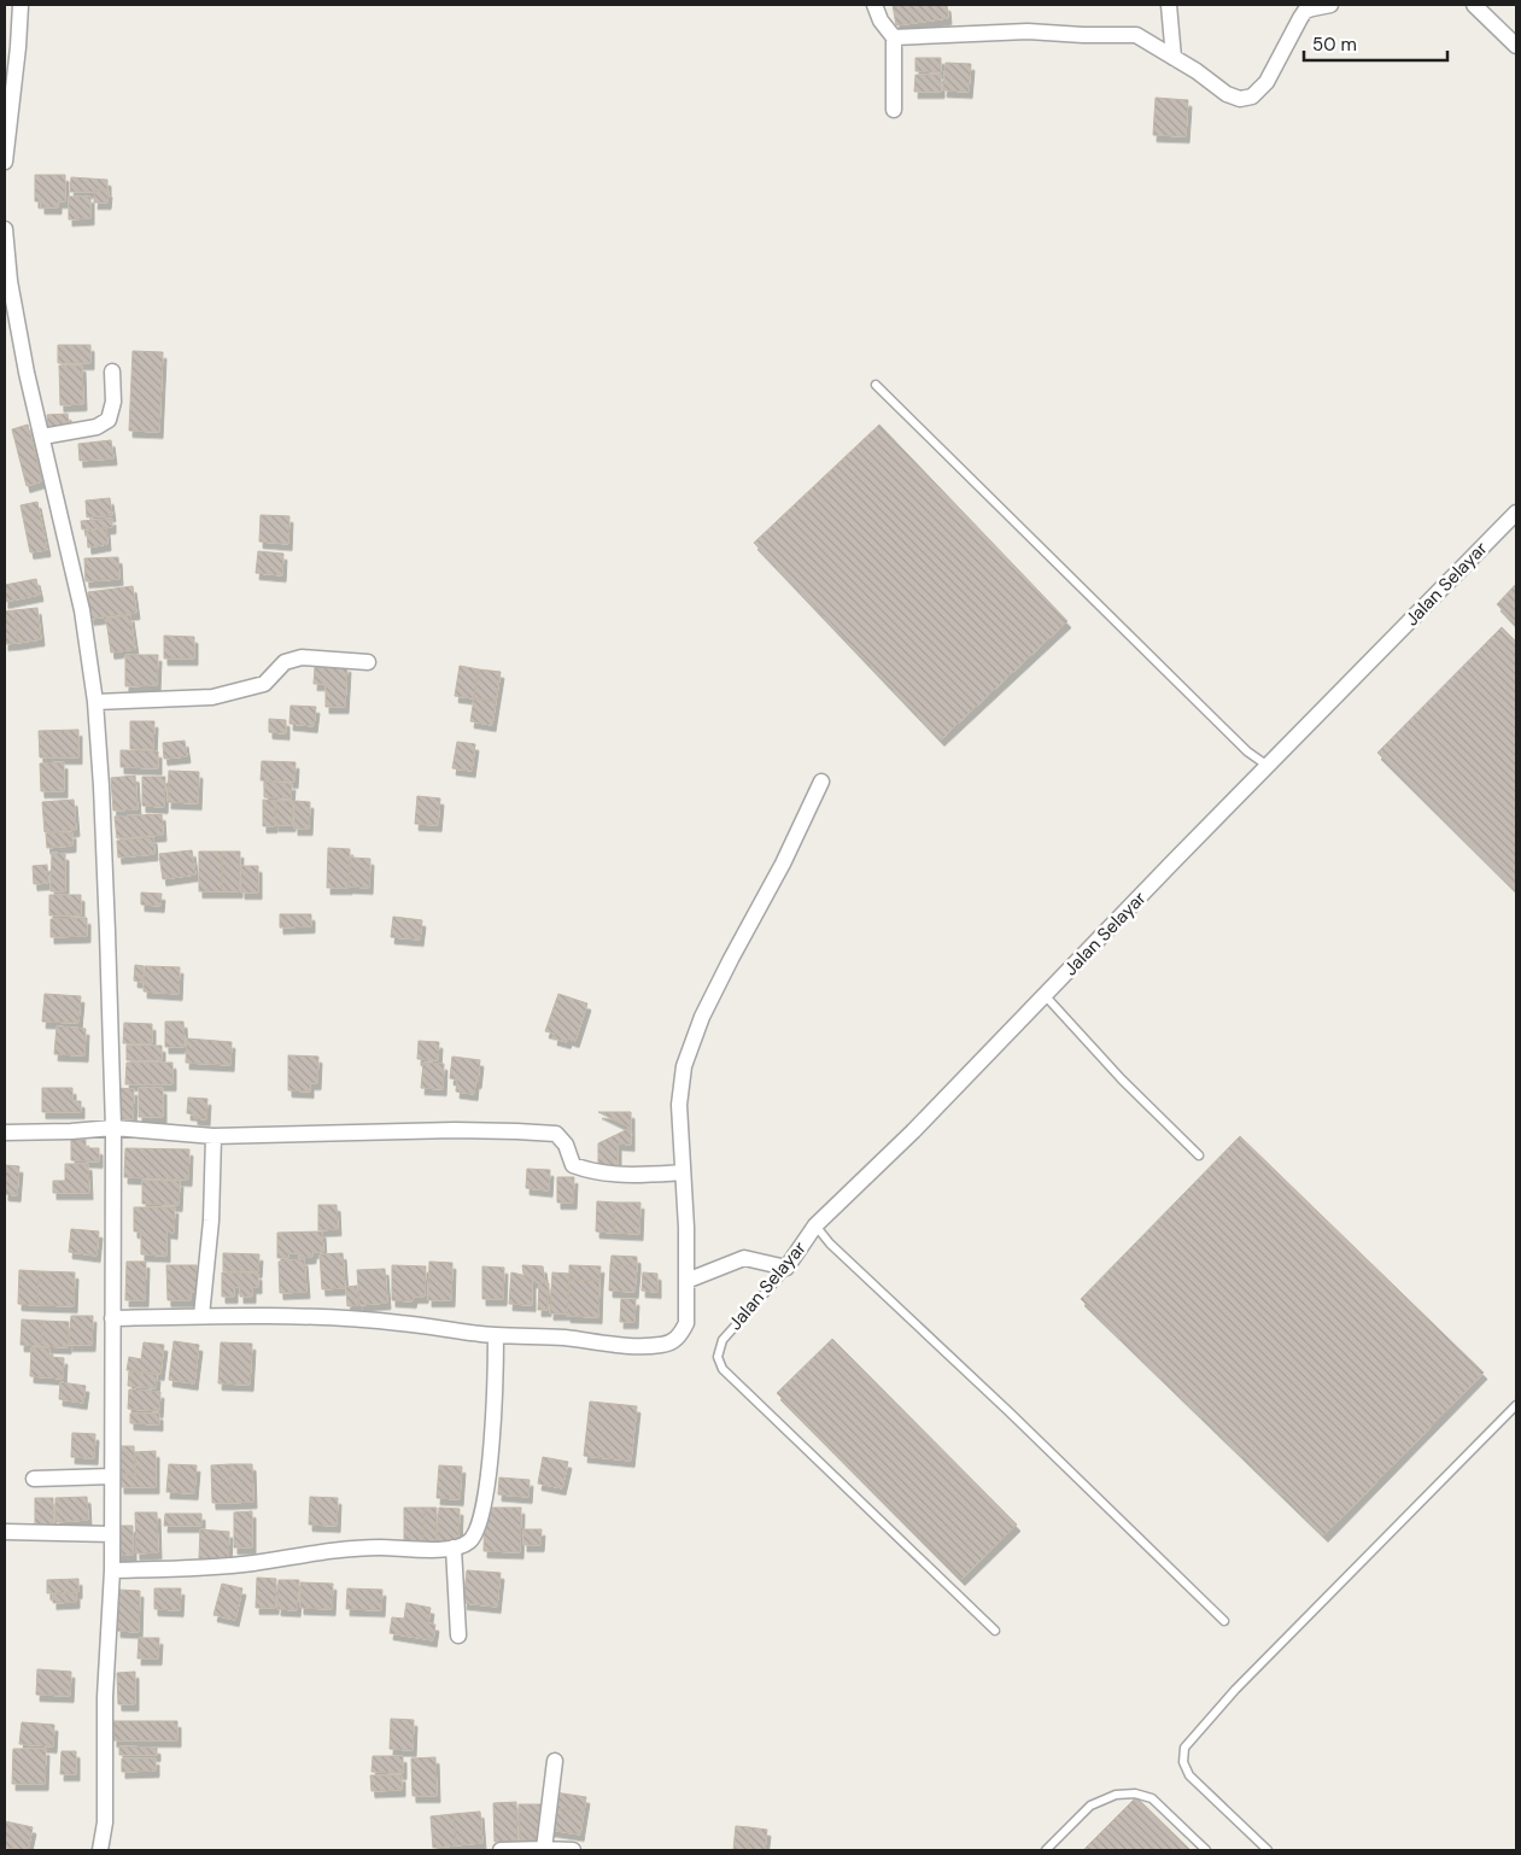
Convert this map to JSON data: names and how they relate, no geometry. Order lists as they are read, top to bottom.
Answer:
{
  "streets": {
    "street": ["Jalan Selayar"]
  },
  "scale_bar": "50 m"
}
